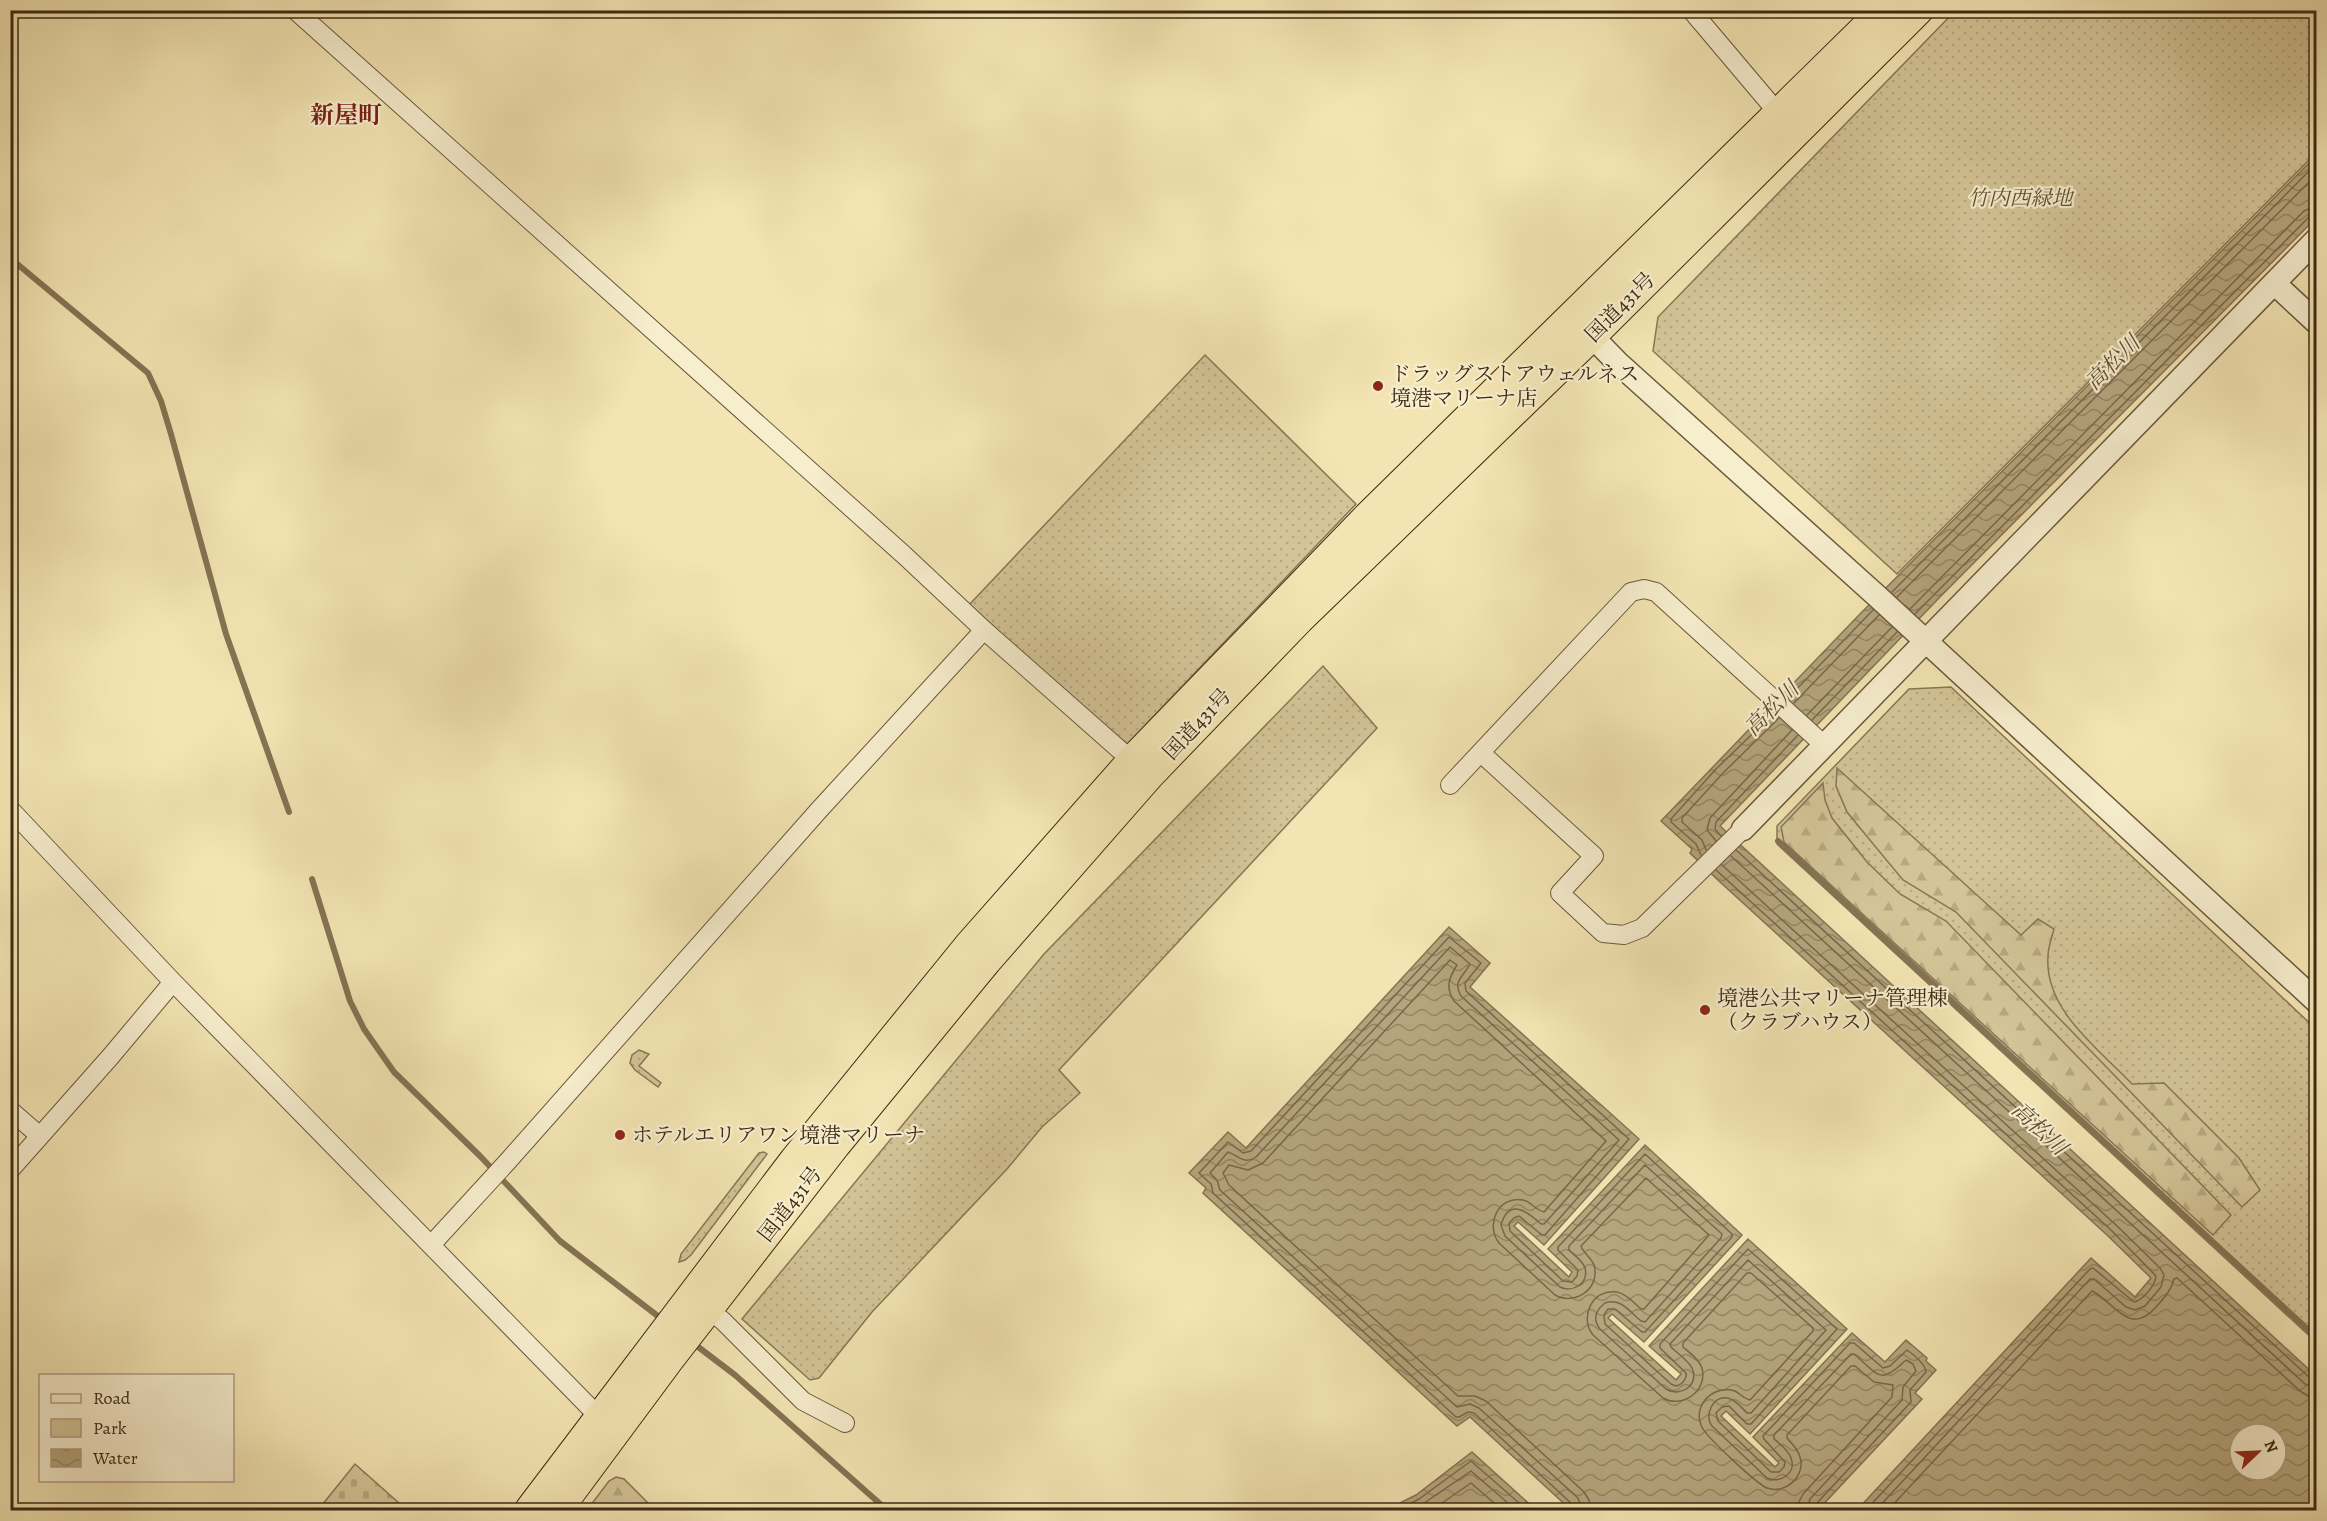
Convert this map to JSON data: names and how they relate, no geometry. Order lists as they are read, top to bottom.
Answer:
{
  "streets": {
    "highway": ["国道431号"]
  },
  "districts": ["新屋町"],
  "water": ["高松川"],
  "parks": ["竹内西緑地"],
  "places": ["ドラッグストアウェルネス 境港マリーナ店", "境港公共マリーナ管理棟 （クラブハウス）", "ホテルエリアワン境港マリーナ"],
  "legend": ["Road", "Park", "Water"],
  "north": "top right"
}
